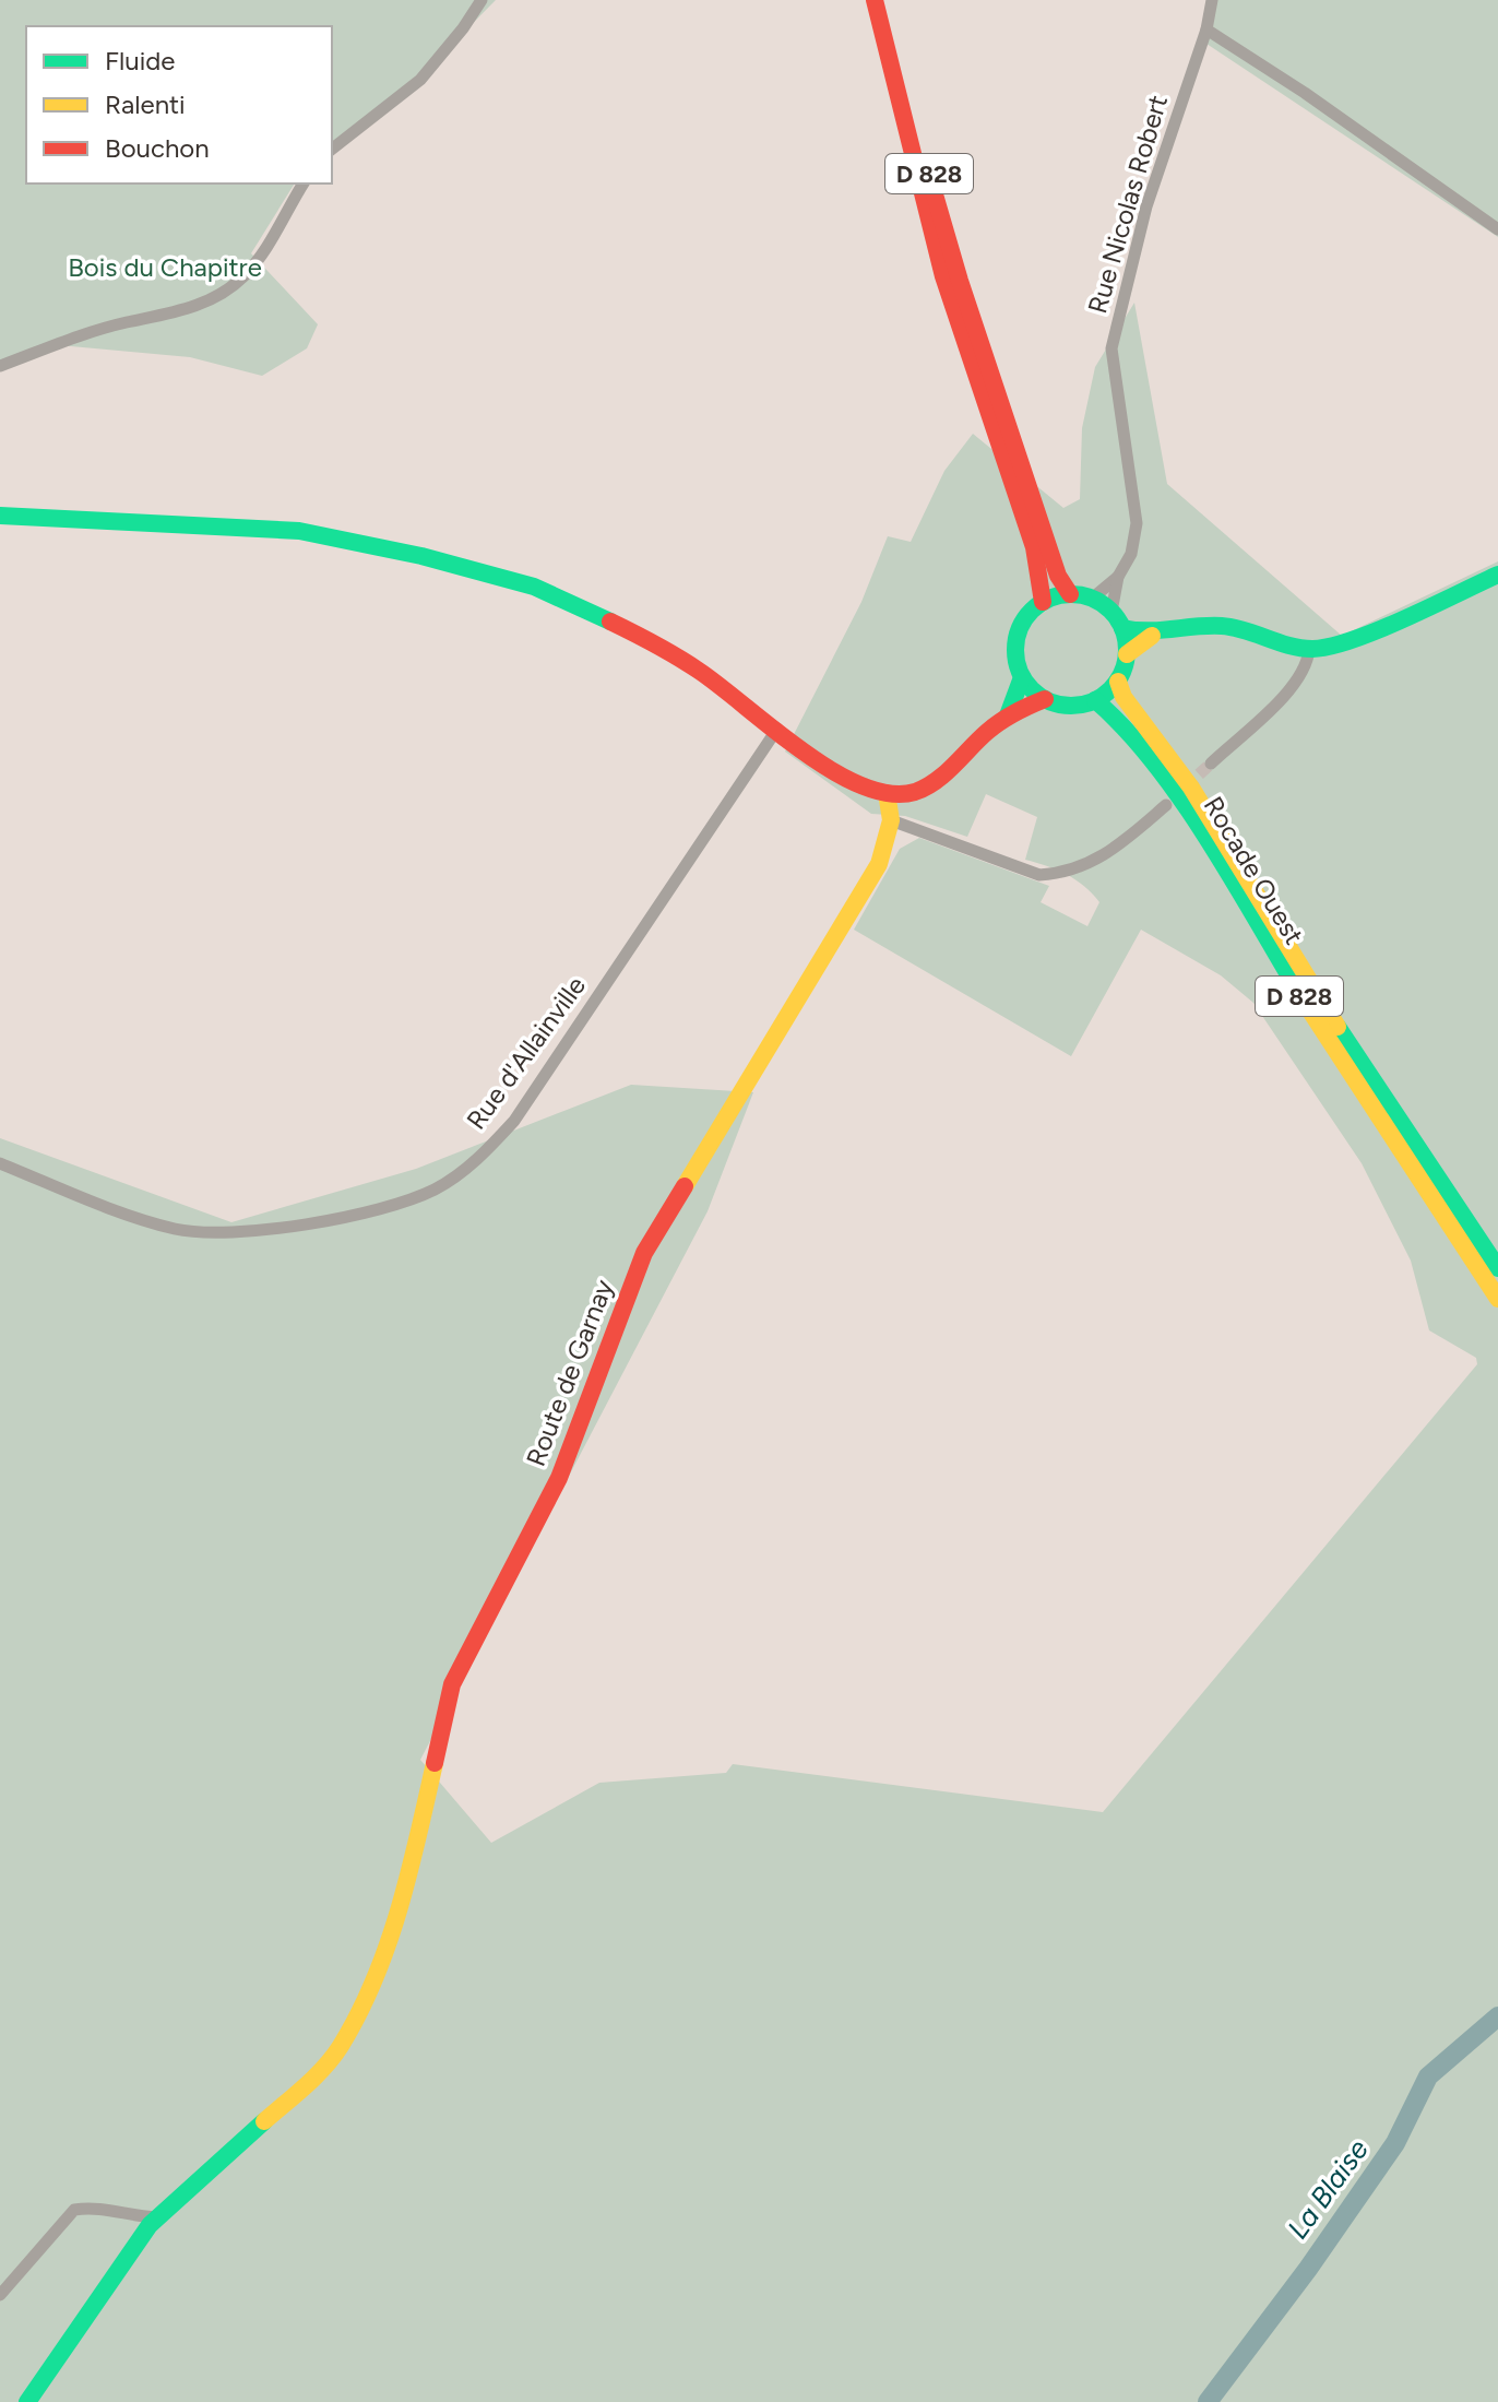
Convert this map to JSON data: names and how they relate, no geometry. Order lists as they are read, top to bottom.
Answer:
{
  "streets": {
    "street": [
      "D 828",
      "Rue Nicolas Robert",
      "Rocade Ouest",
      "Rue d'Allainville",
      "Route de Garnay"
    ]
  },
  "crossings": [
    ["D 828", "Rue Nicolas Robert"],
    ["D 828", "Rocade Ouest"],
    ["Rue Nicolas Robert", "Rocade Ouest"]
  ],
  "water": ["La Blaise"],
  "parks": ["Bois du Chapitre"],
  "legend": ["Fluide", "Ralenti", "Bouchon"]
}
